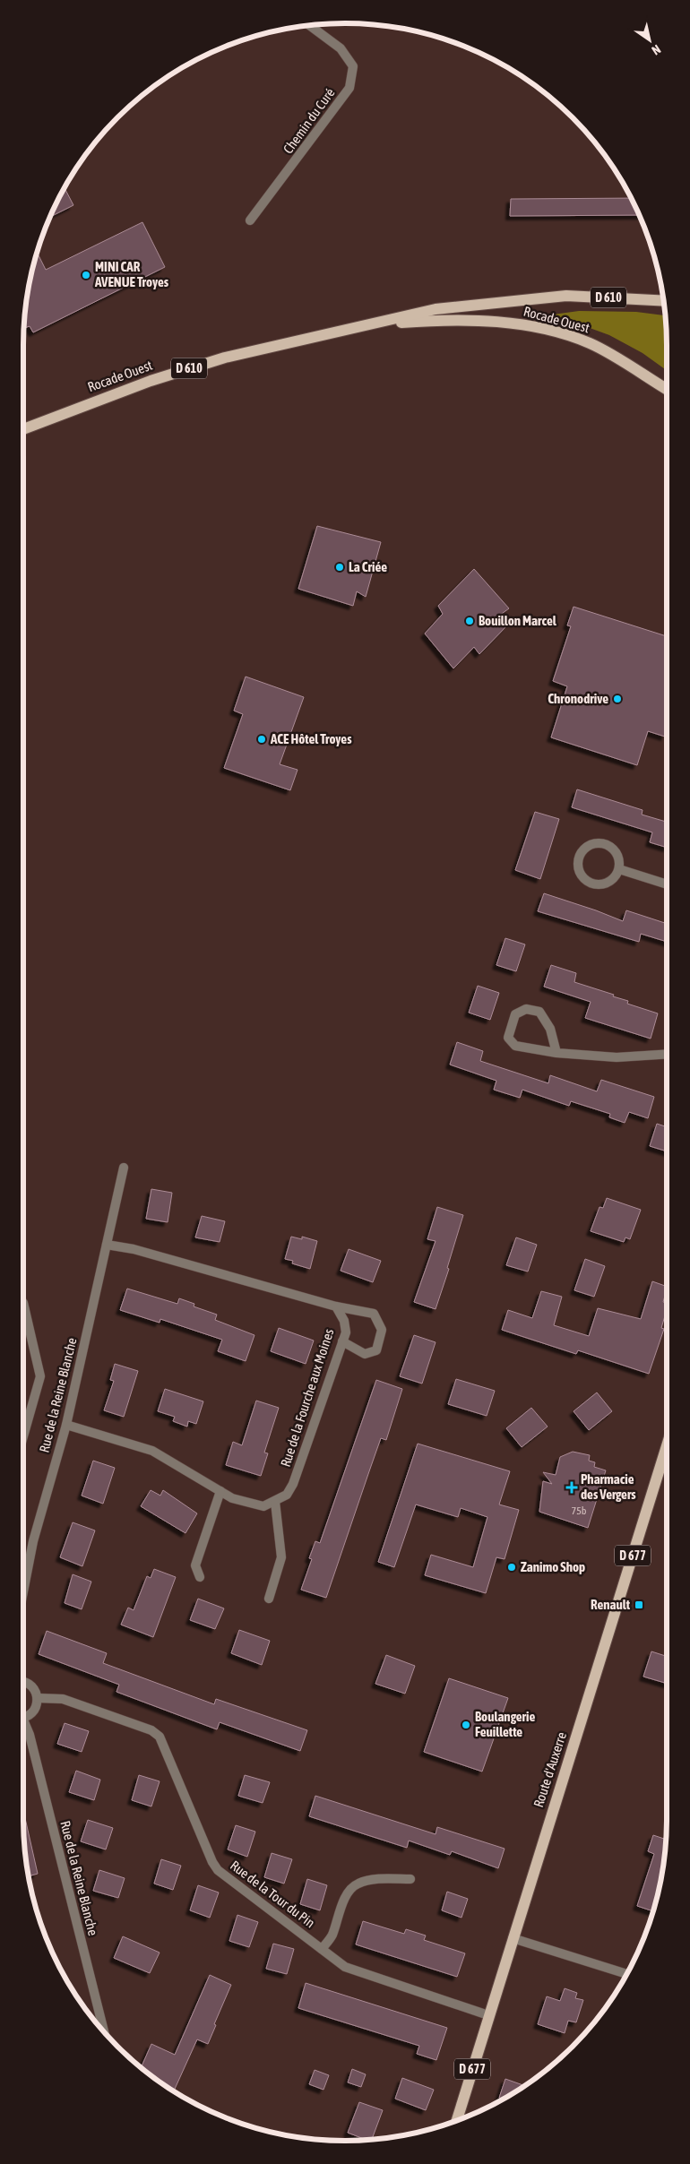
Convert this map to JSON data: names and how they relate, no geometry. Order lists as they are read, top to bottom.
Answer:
{
  "streets": {
    "main road": [
      "D 610",
      "Rocade Ouest",
      "D 677",
      "Route d'Auxerre"
    ],
    "street": [
      "Chemin du Curé",
      "Rue de la Reine Blanche",
      "Rue de la Fourche aux Moines",
      "Rue de la Tour du Pin"
    ]
  },
  "crossings": [
    ["Route d'Auxerre", "Rue de la Tour du Pin"]
  ],
  "places": {
    "other": [
      "MINI CAR AVENUE Troyes",
      "La Criée",
      "Bouillon Marcel",
      "Chronodrive",
      "ACE Hôtel Troyes",
      "Zanimo Shop",
      "Boulangerie Feuillette"
    ],
    "health": ["Pharmacie des Vergers"],
    "transit": ["Renault"]
  },
  "house_numbers": ["75b"],
  "north": "bottom right"
}
